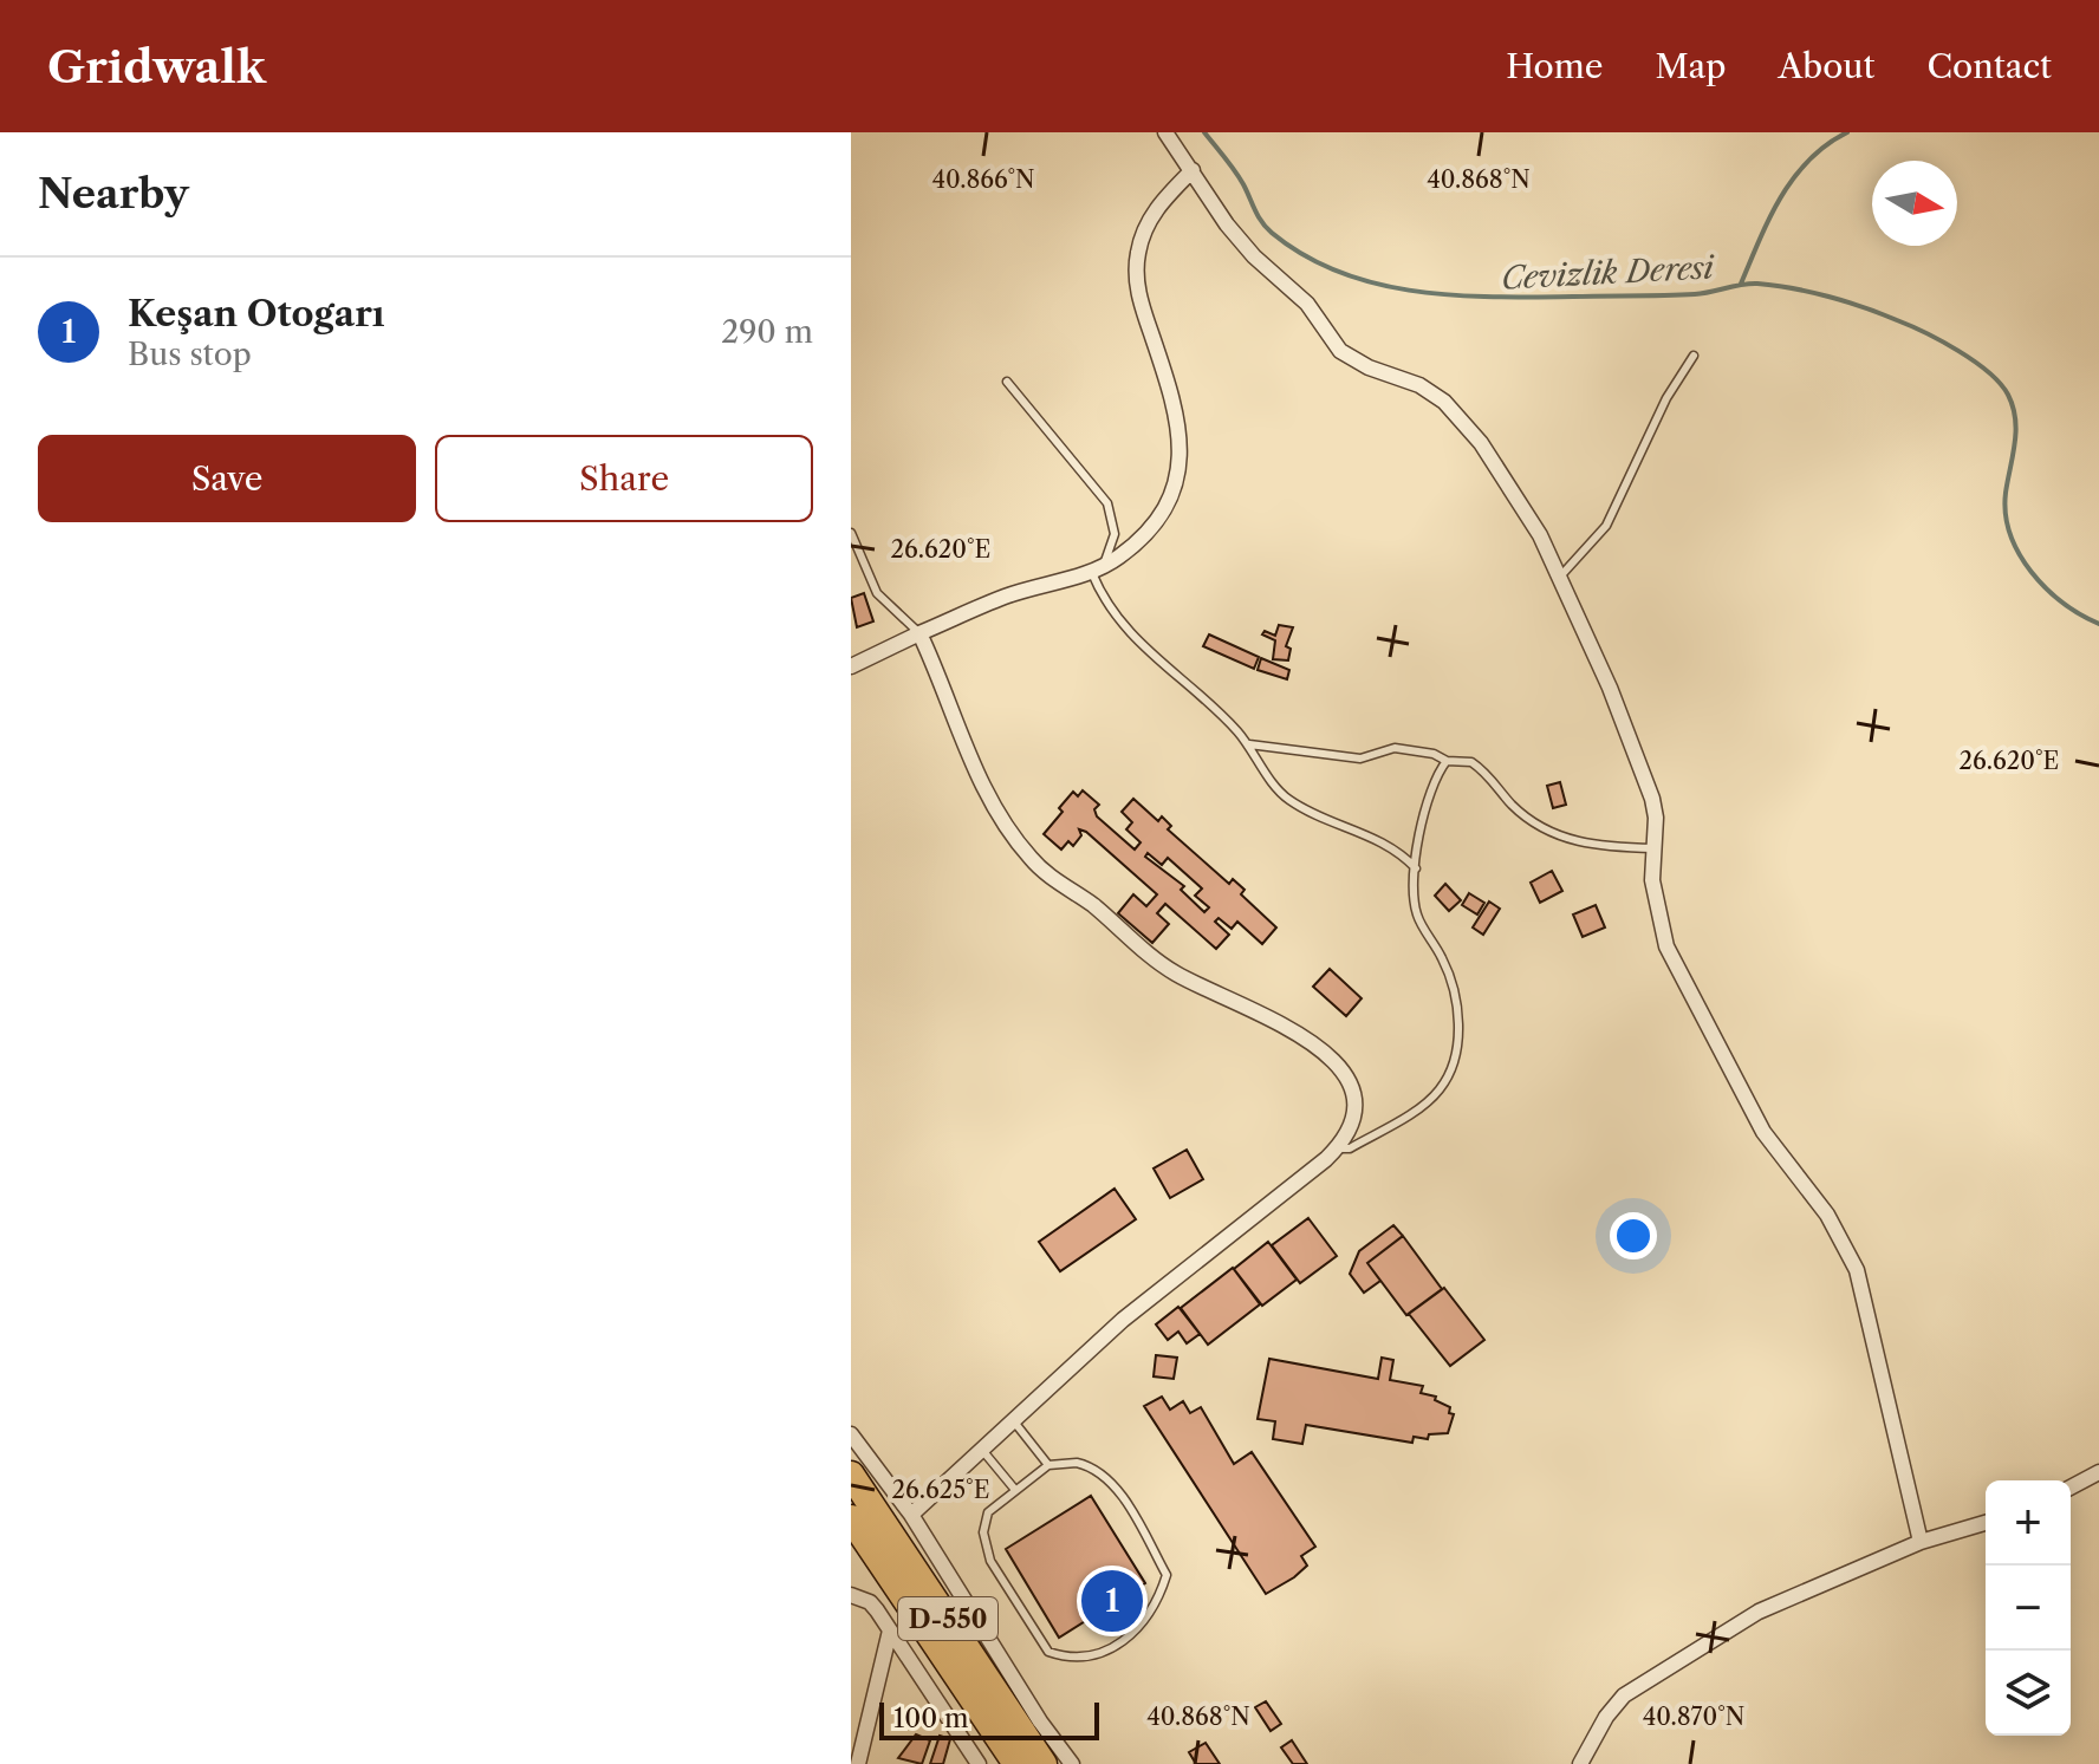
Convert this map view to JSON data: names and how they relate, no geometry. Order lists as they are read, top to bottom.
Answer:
{
  "streets": {
    "highway": ["D-550"]
  },
  "water": ["Cevizlik Deresi"],
  "scale_bar": "100 m",
  "north": "right",
  "page": {
    "header": "Gridwalk",
    "nav": [
      "Home",
      "Map",
      "About",
      "Contact"
    ],
    "heading": "Nearby",
    "list": [
      {
        "mark": "1",
        "name": "Keşan Otogarı",
        "note": "Bus stop",
        "value": "290 m"
      }
    ],
    "buttons": ["Save", "Share"],
    "map_buttons": ["+", "−"],
    "pins": "1",
    "scale": "100 m"
  },
  "coordinates": [
    "40.868°N",
    "40.866°N",
    "26.620°E",
    "26.625°E",
    "40.870°N"
  ]
}
